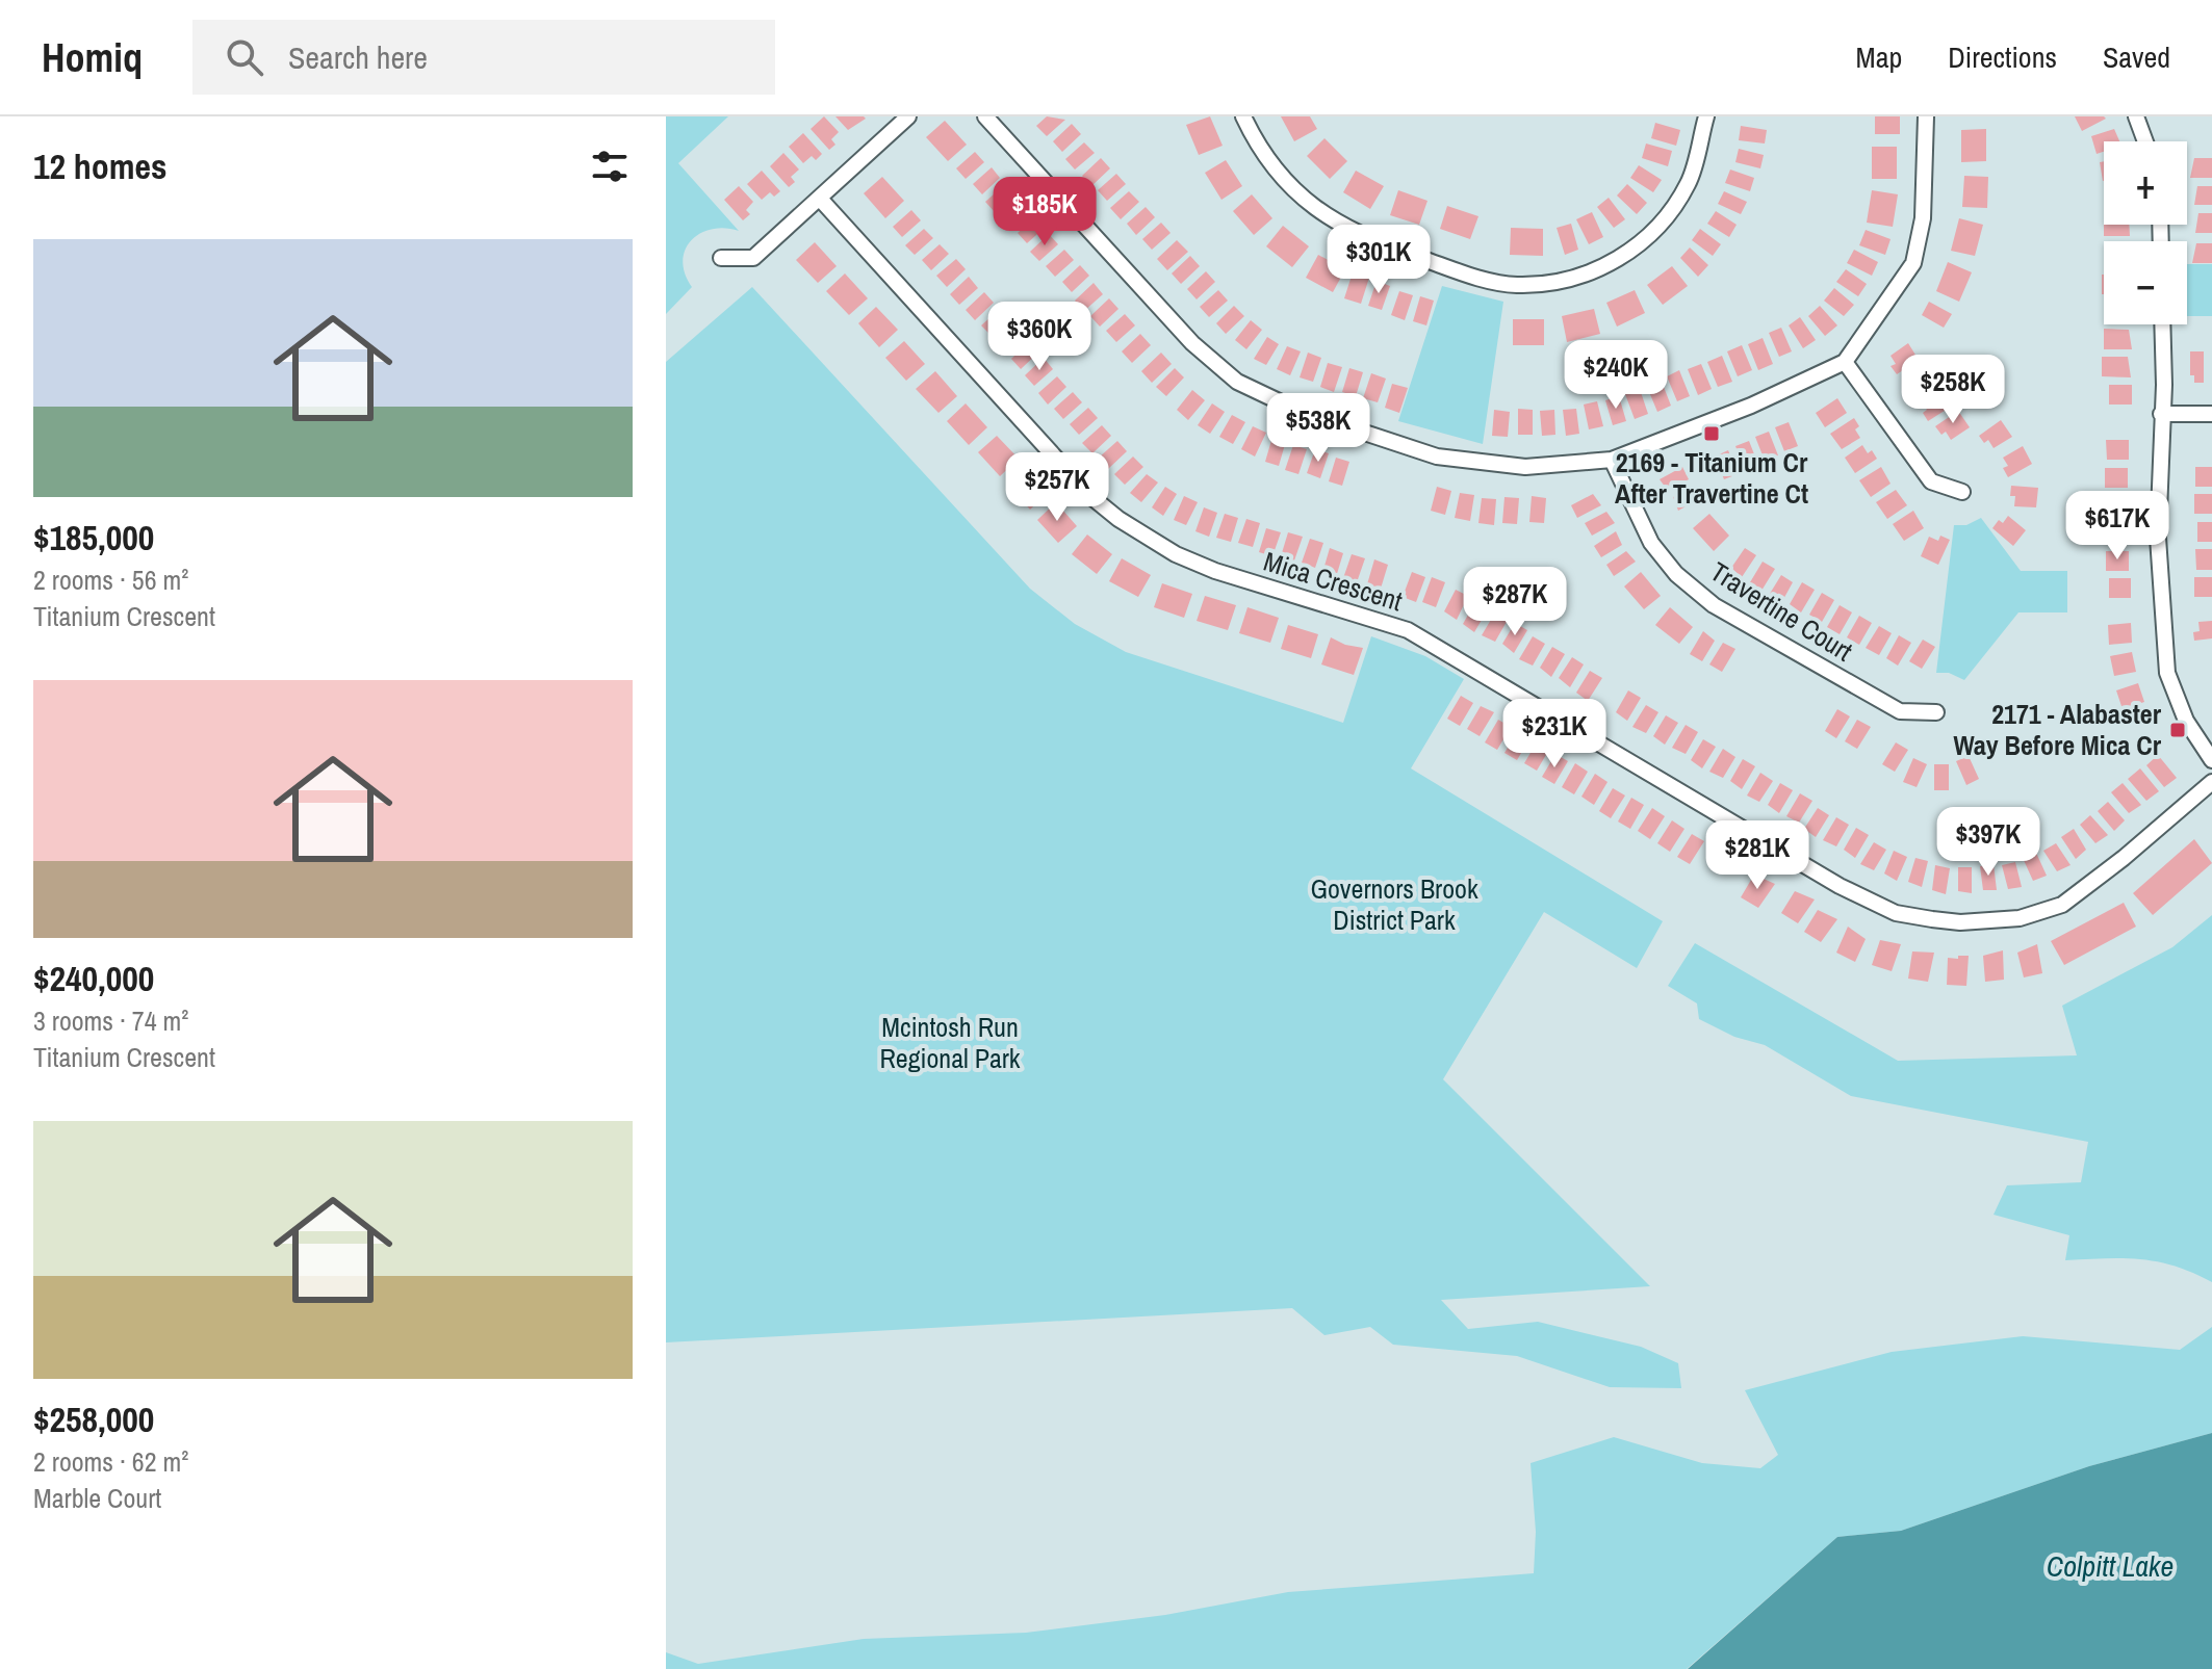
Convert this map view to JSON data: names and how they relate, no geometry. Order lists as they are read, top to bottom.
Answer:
{
  "streets": {
    "street": ["Mica Crescent", "Travertine Court"]
  },
  "water": ["Colpitt Lake"],
  "parks": ["Governors Brook District Park", "Mcintosh Run Regional Park"],
  "places": {
    "transit": ["2169 - Titanium Cr After Travertine Ct", "2171 - Alabaster Way Before Mica Cr"]
  },
  "page": {
    "header": "Homiq",
    "search": "Search here",
    "nav": ["Map", "Directions", "Saved"],
    "heading": "12 homes",
    "map_buttons": ["+", "−"],
    "price": [
      "$185K",
      "$301K",
      "$360K",
      "$240K",
      "$258K",
      "$538K",
      "$257K",
      "$617K",
      "$287K",
      "$231K",
      "$397K",
      "$281K"
    ],
    "list": [
      {
        "name": "$185,000",
        "note": "2 rooms · 56 m² · Titanium Crescent"
      },
      {
        "name": "$240,000",
        "note": "3 rooms · 74 m² · Titanium Crescent"
      },
      {
        "name": "$258,000",
        "note": "2 rooms · 62 m² · Marble Court"
      }
    ]
  }
}
